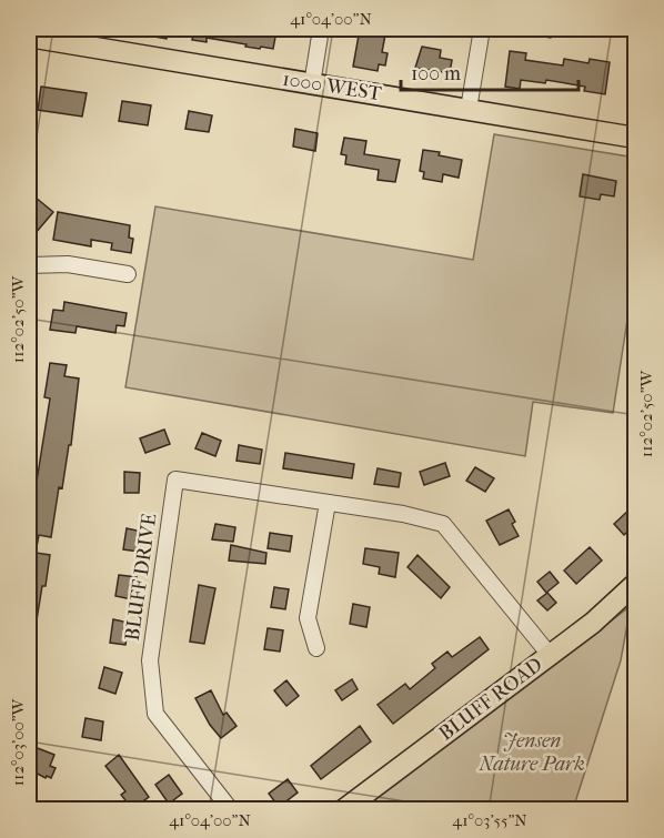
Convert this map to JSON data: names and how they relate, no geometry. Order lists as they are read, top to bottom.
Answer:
{
  "streets": {
    "main road": ["1000 WEST", "BLUFF ROAD"],
    "street": ["BLUFF DRIVE"]
  },
  "crossings": [
    ["BLUFF DRIVE", "BLUFF ROAD"]
  ],
  "parks": ["Jensen Nature Park"],
  "scale_bar": "100 m",
  "coordinates": [
    "41°04'00\"N",
    "112°02'50\"W",
    "112°03'00\"W",
    "41°03'55\"N"
  ]
}
